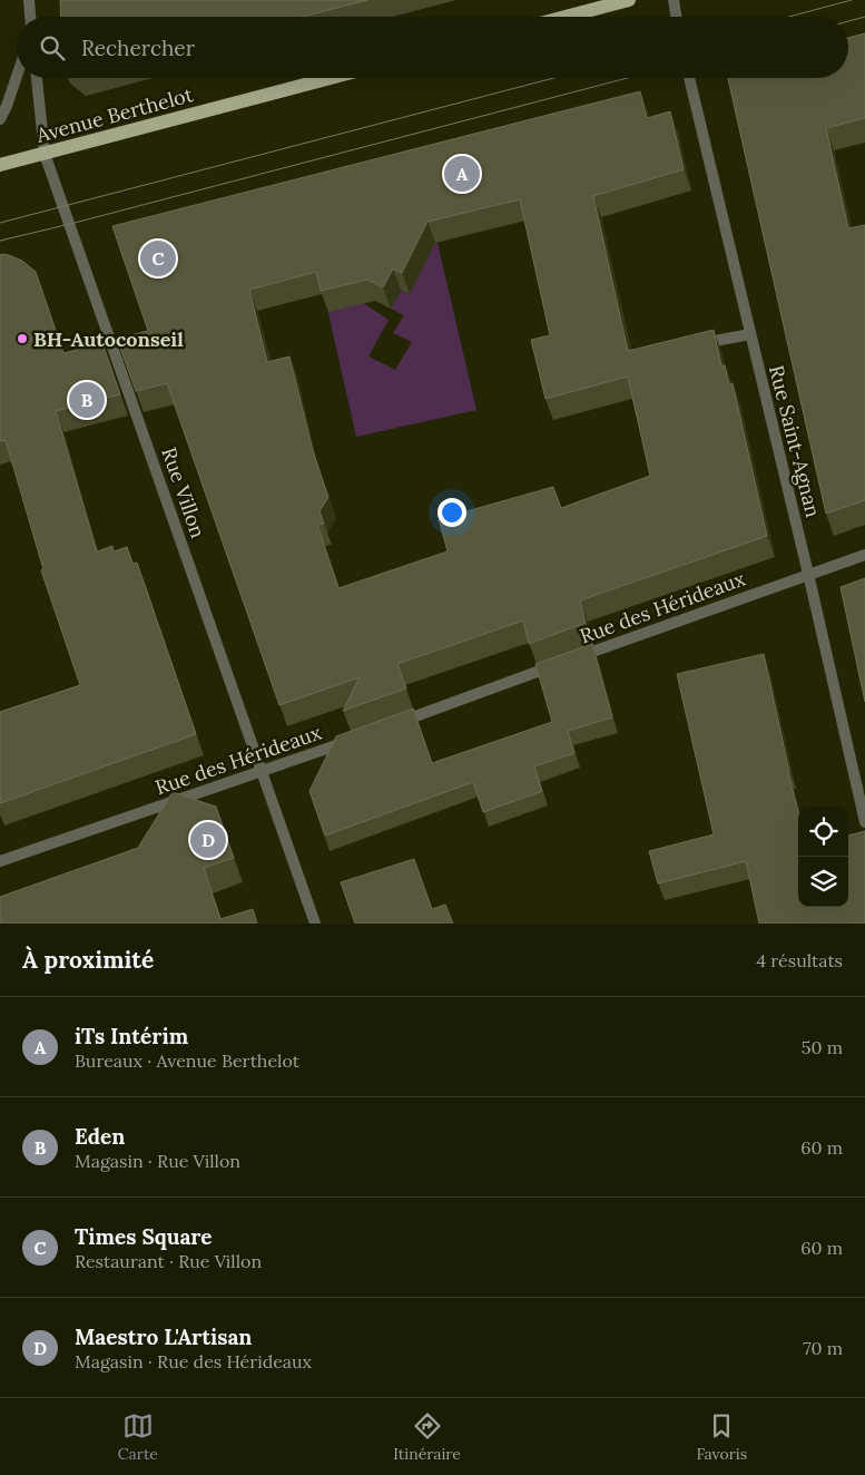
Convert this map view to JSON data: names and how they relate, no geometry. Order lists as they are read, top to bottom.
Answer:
{
  "streets": {
    "main road": ["Avenue Berthelot"],
    "street": ["Rue Saint-Agnan", "Rue Villon", "Rue des Hérideaux"]
  },
  "crossings": [
    ["Avenue Berthelot", "Rue Villon"],
    ["Rue Saint-Agnan", "Rue des Hérideaux"],
    ["Rue Villon", "Rue des Hérideaux"]
  ],
  "places": ["BH-Autoconseil"],
  "page": {
    "search": "Rechercher",
    "pins": [
      "A",
      "C",
      "B",
      "D"
    ],
    "heading": ["À proximité", "4 résultats"],
    "list": [
      {
        "mark": "A",
        "name": "iTs Intérim",
        "note": "Bureaux · Avenue Berthelot",
        "value": "50 m"
      },
      {
        "mark": "B",
        "name": "Eden",
        "note": "Magasin · Rue Villon",
        "value": "60 m"
      },
      {
        "mark": "C",
        "name": "Times Square",
        "note": "Restaurant · Rue Villon",
        "value": "60 m"
      },
      {
        "mark": "D",
        "name": "Maestro L'Artisan",
        "note": "Magasin · Rue des Hérideaux",
        "value": "70 m"
      }
    ],
    "nav": ["Carte", "Itinéraire", "Favoris"]
  }
}
